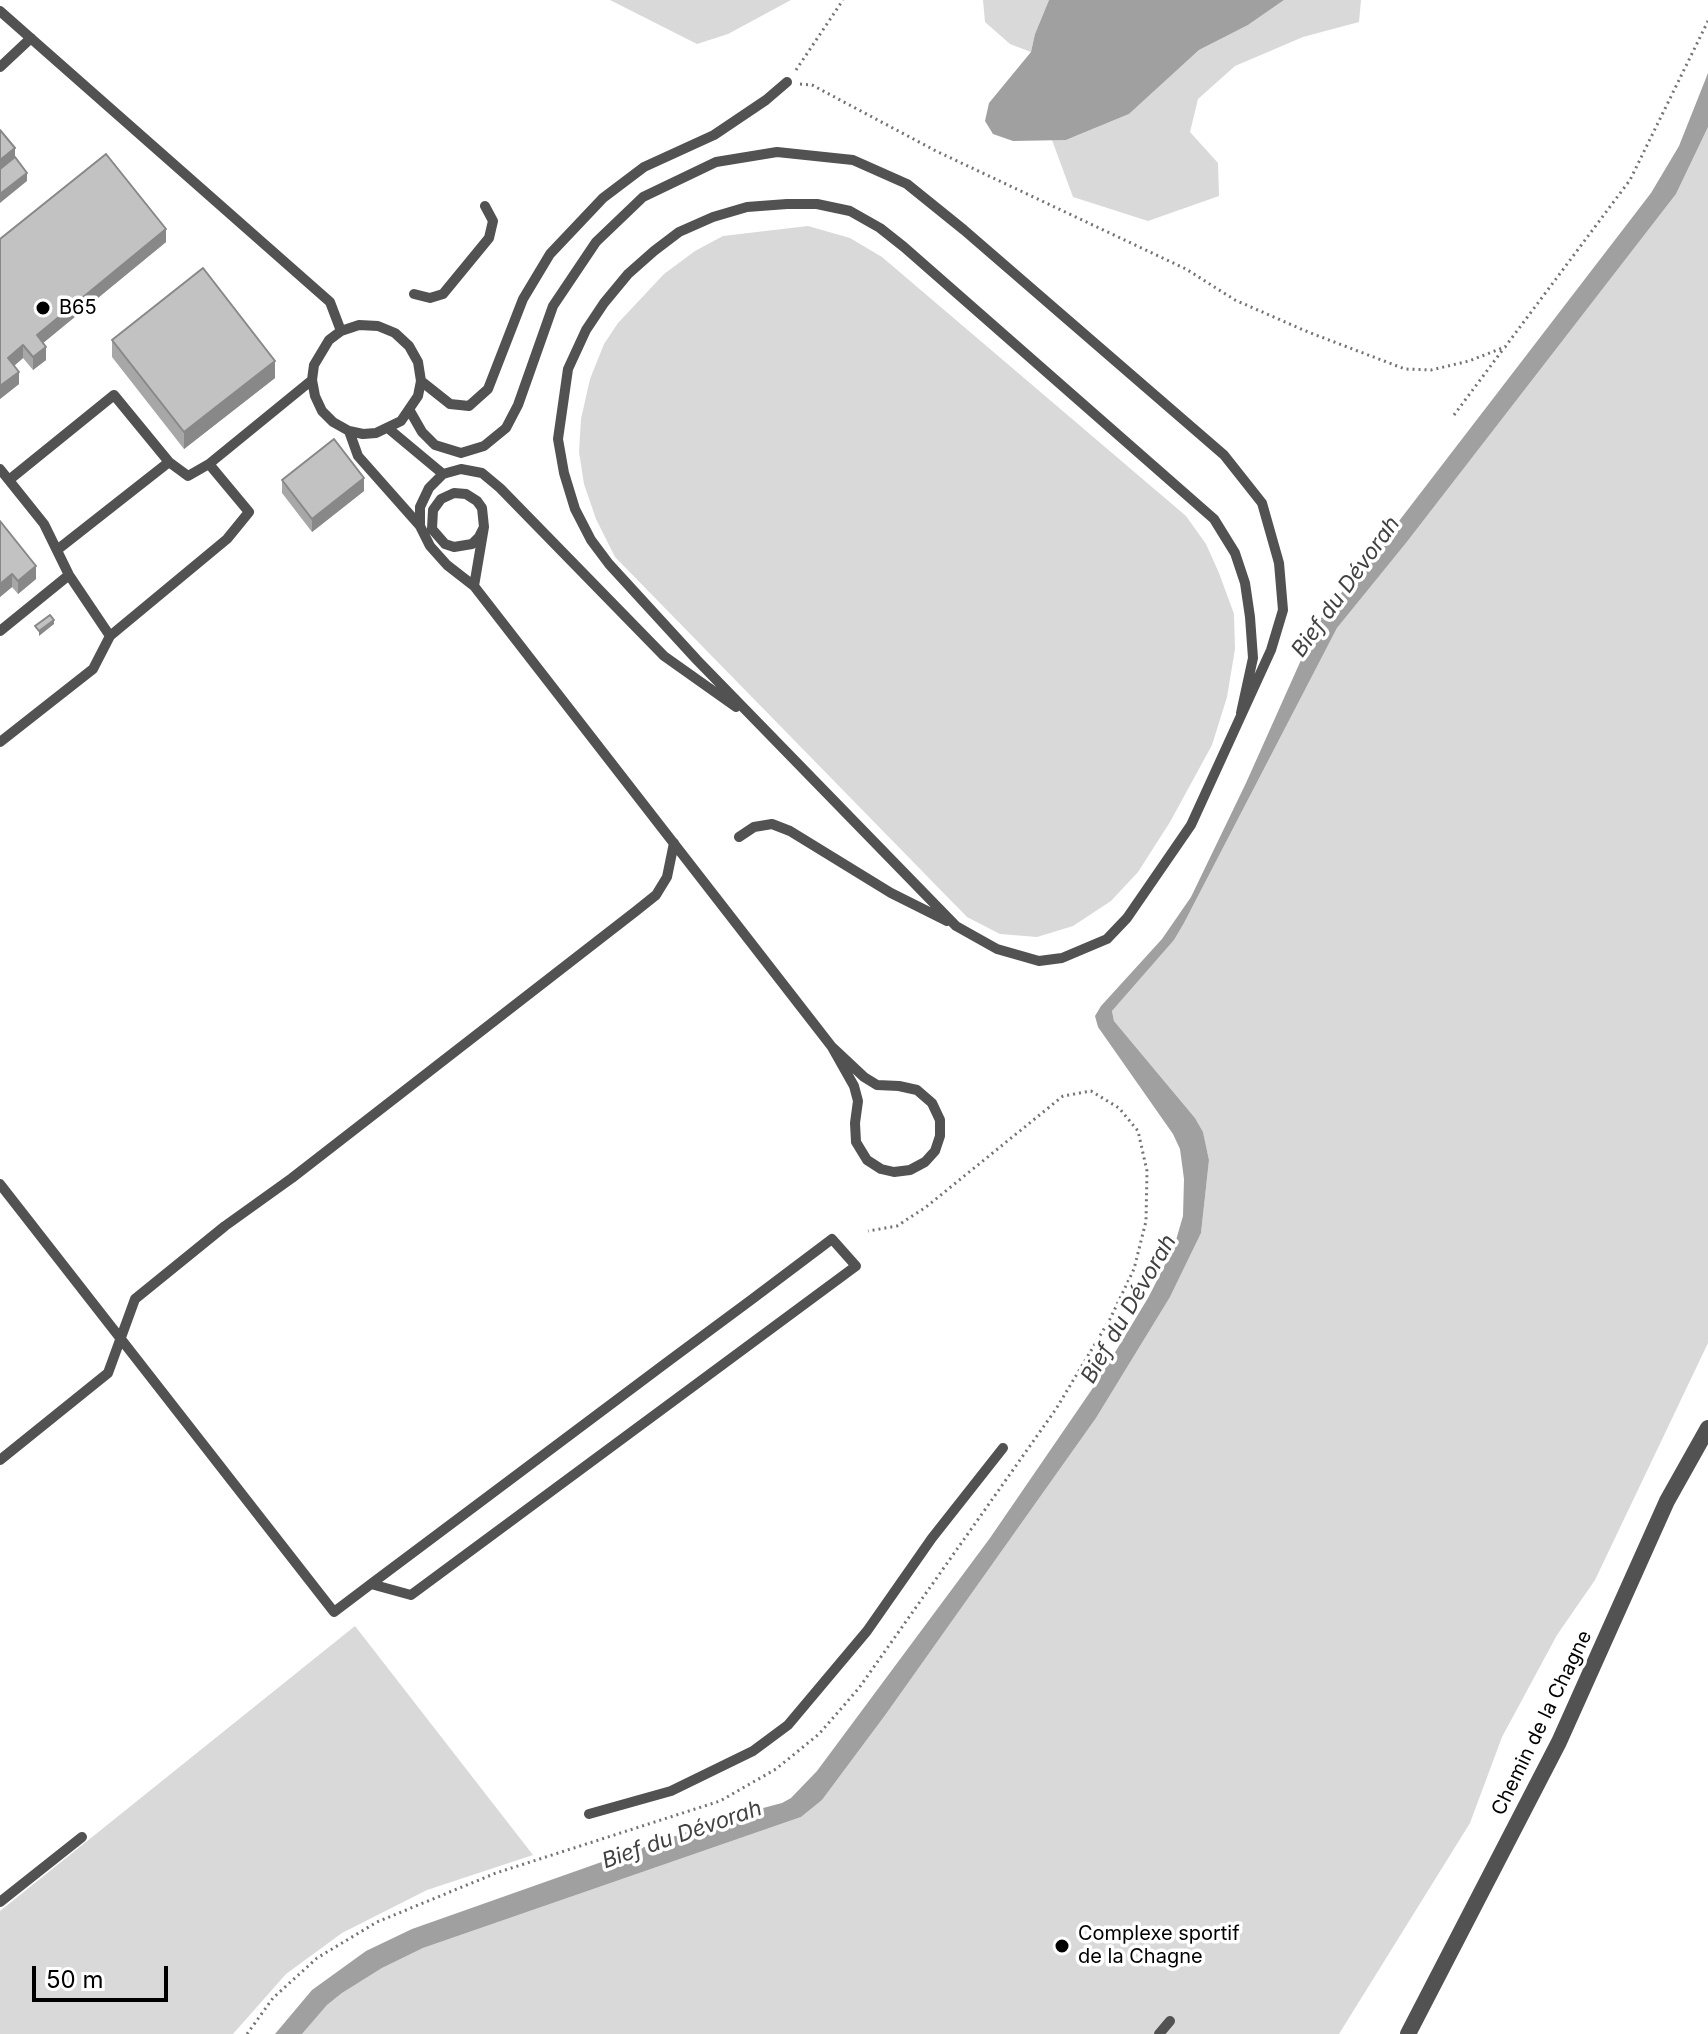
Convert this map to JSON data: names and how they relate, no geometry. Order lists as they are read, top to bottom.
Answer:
{
  "streets": {
    "street": ["Chemin de la Chagne"]
  },
  "water": ["Bief du Dévorah"],
  "places": ["B65", "Complexe sportif de la Chagne"],
  "scale_bar": "50 m"
}
